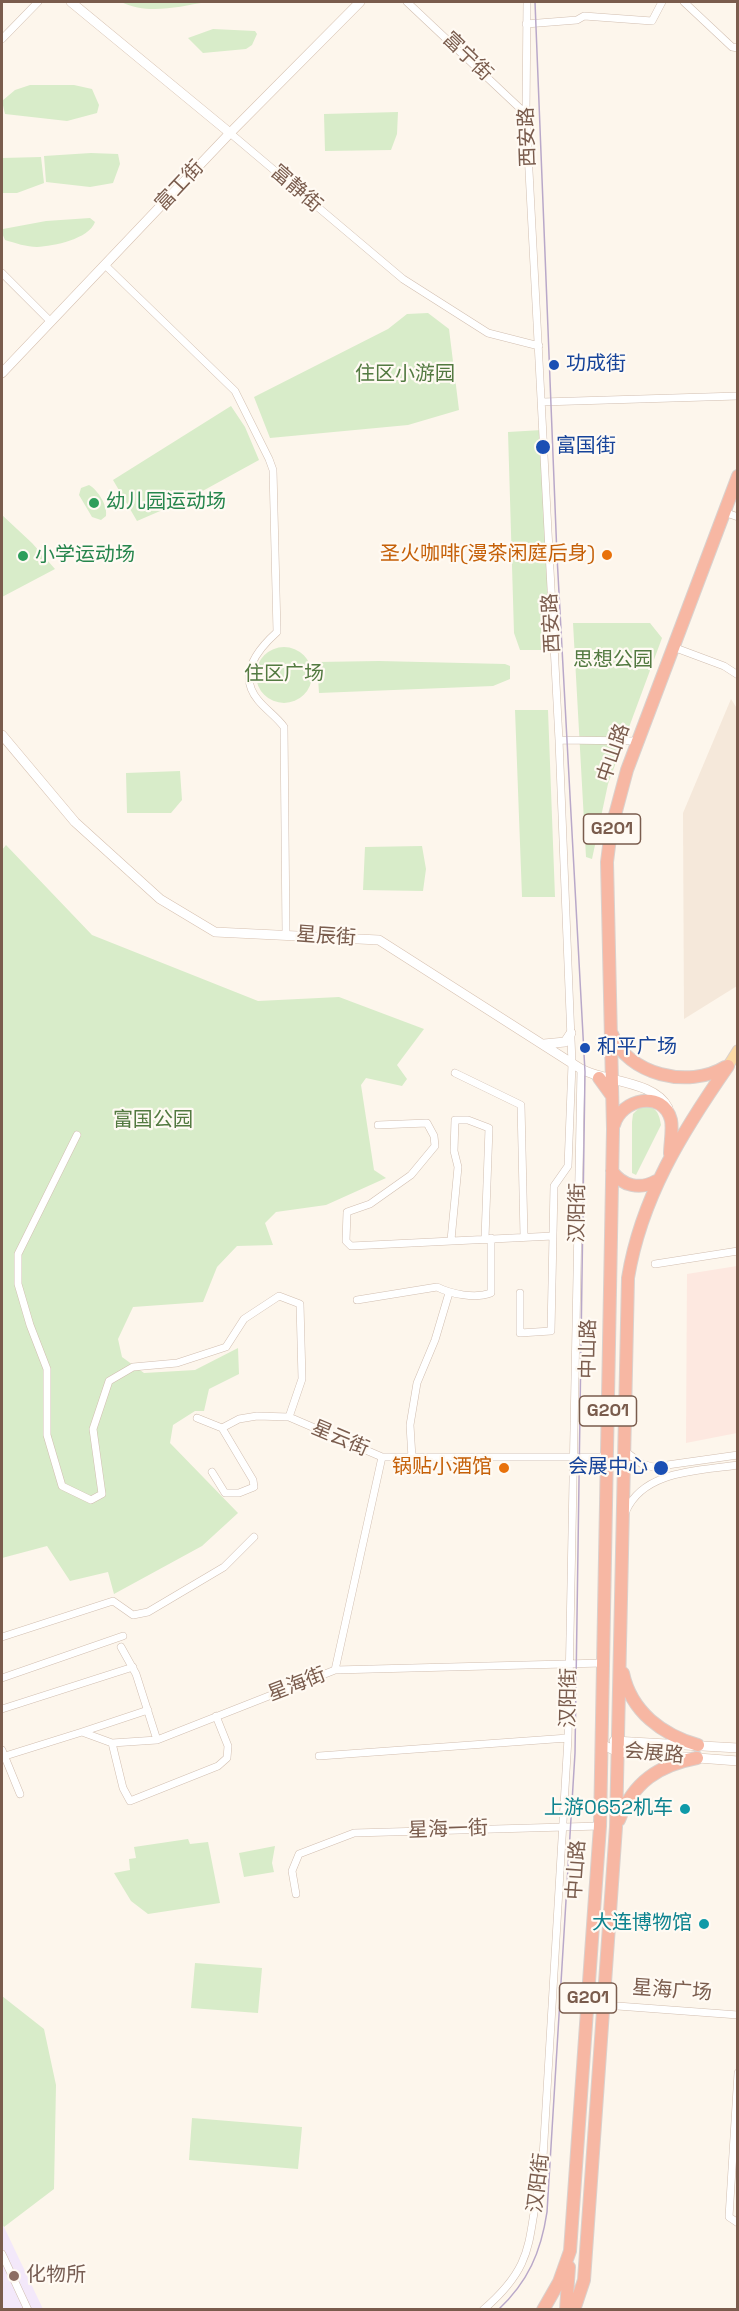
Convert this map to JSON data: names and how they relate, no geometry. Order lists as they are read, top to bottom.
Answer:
{
  "streets": {
    "highway": ["中山路", "G201"],
    "street": [
      "富宁街",
      "西安路",
      "富工街",
      "富静街",
      "星辰街",
      "汉阳街",
      "星云街",
      "星海街",
      "会展路",
      "星海一街",
      "星海广场"
    ]
  },
  "crossings": [
    ["富宁街", "西安路"],
    ["西安路", "富静街"],
    ["西安路", "星辰街"],
    ["西安路", "汉阳街"],
    ["富工街", "富静街"],
    ["中山路", "星辰街"],
    ["中山路", "星云街"],
    ["中山路", "星海街"],
    ["中山路", "会展路"],
    ["中山路", "星海一街"],
    ["中山路", "星海广场"],
    ["星辰街", "汉阳街"],
    ["汉阳街", "星云街"],
    ["汉阳街", "星海街"],
    ["汉阳街", "星海一街"]
  ],
  "parks": [
    "住区小游园",
    "思想公园",
    "住区广场",
    "富国公园"
  ],
  "places": [
    "功成街",
    "富国街",
    "幼儿园运动场",
    "圣火咖啡(漫茶闲庭后身)",
    "小学运动场",
    "和平广场",
    "锅贴小酒馆",
    "会展中心",
    "上游0652机车",
    "大连博物馆",
    "化物所"
  ]
}
